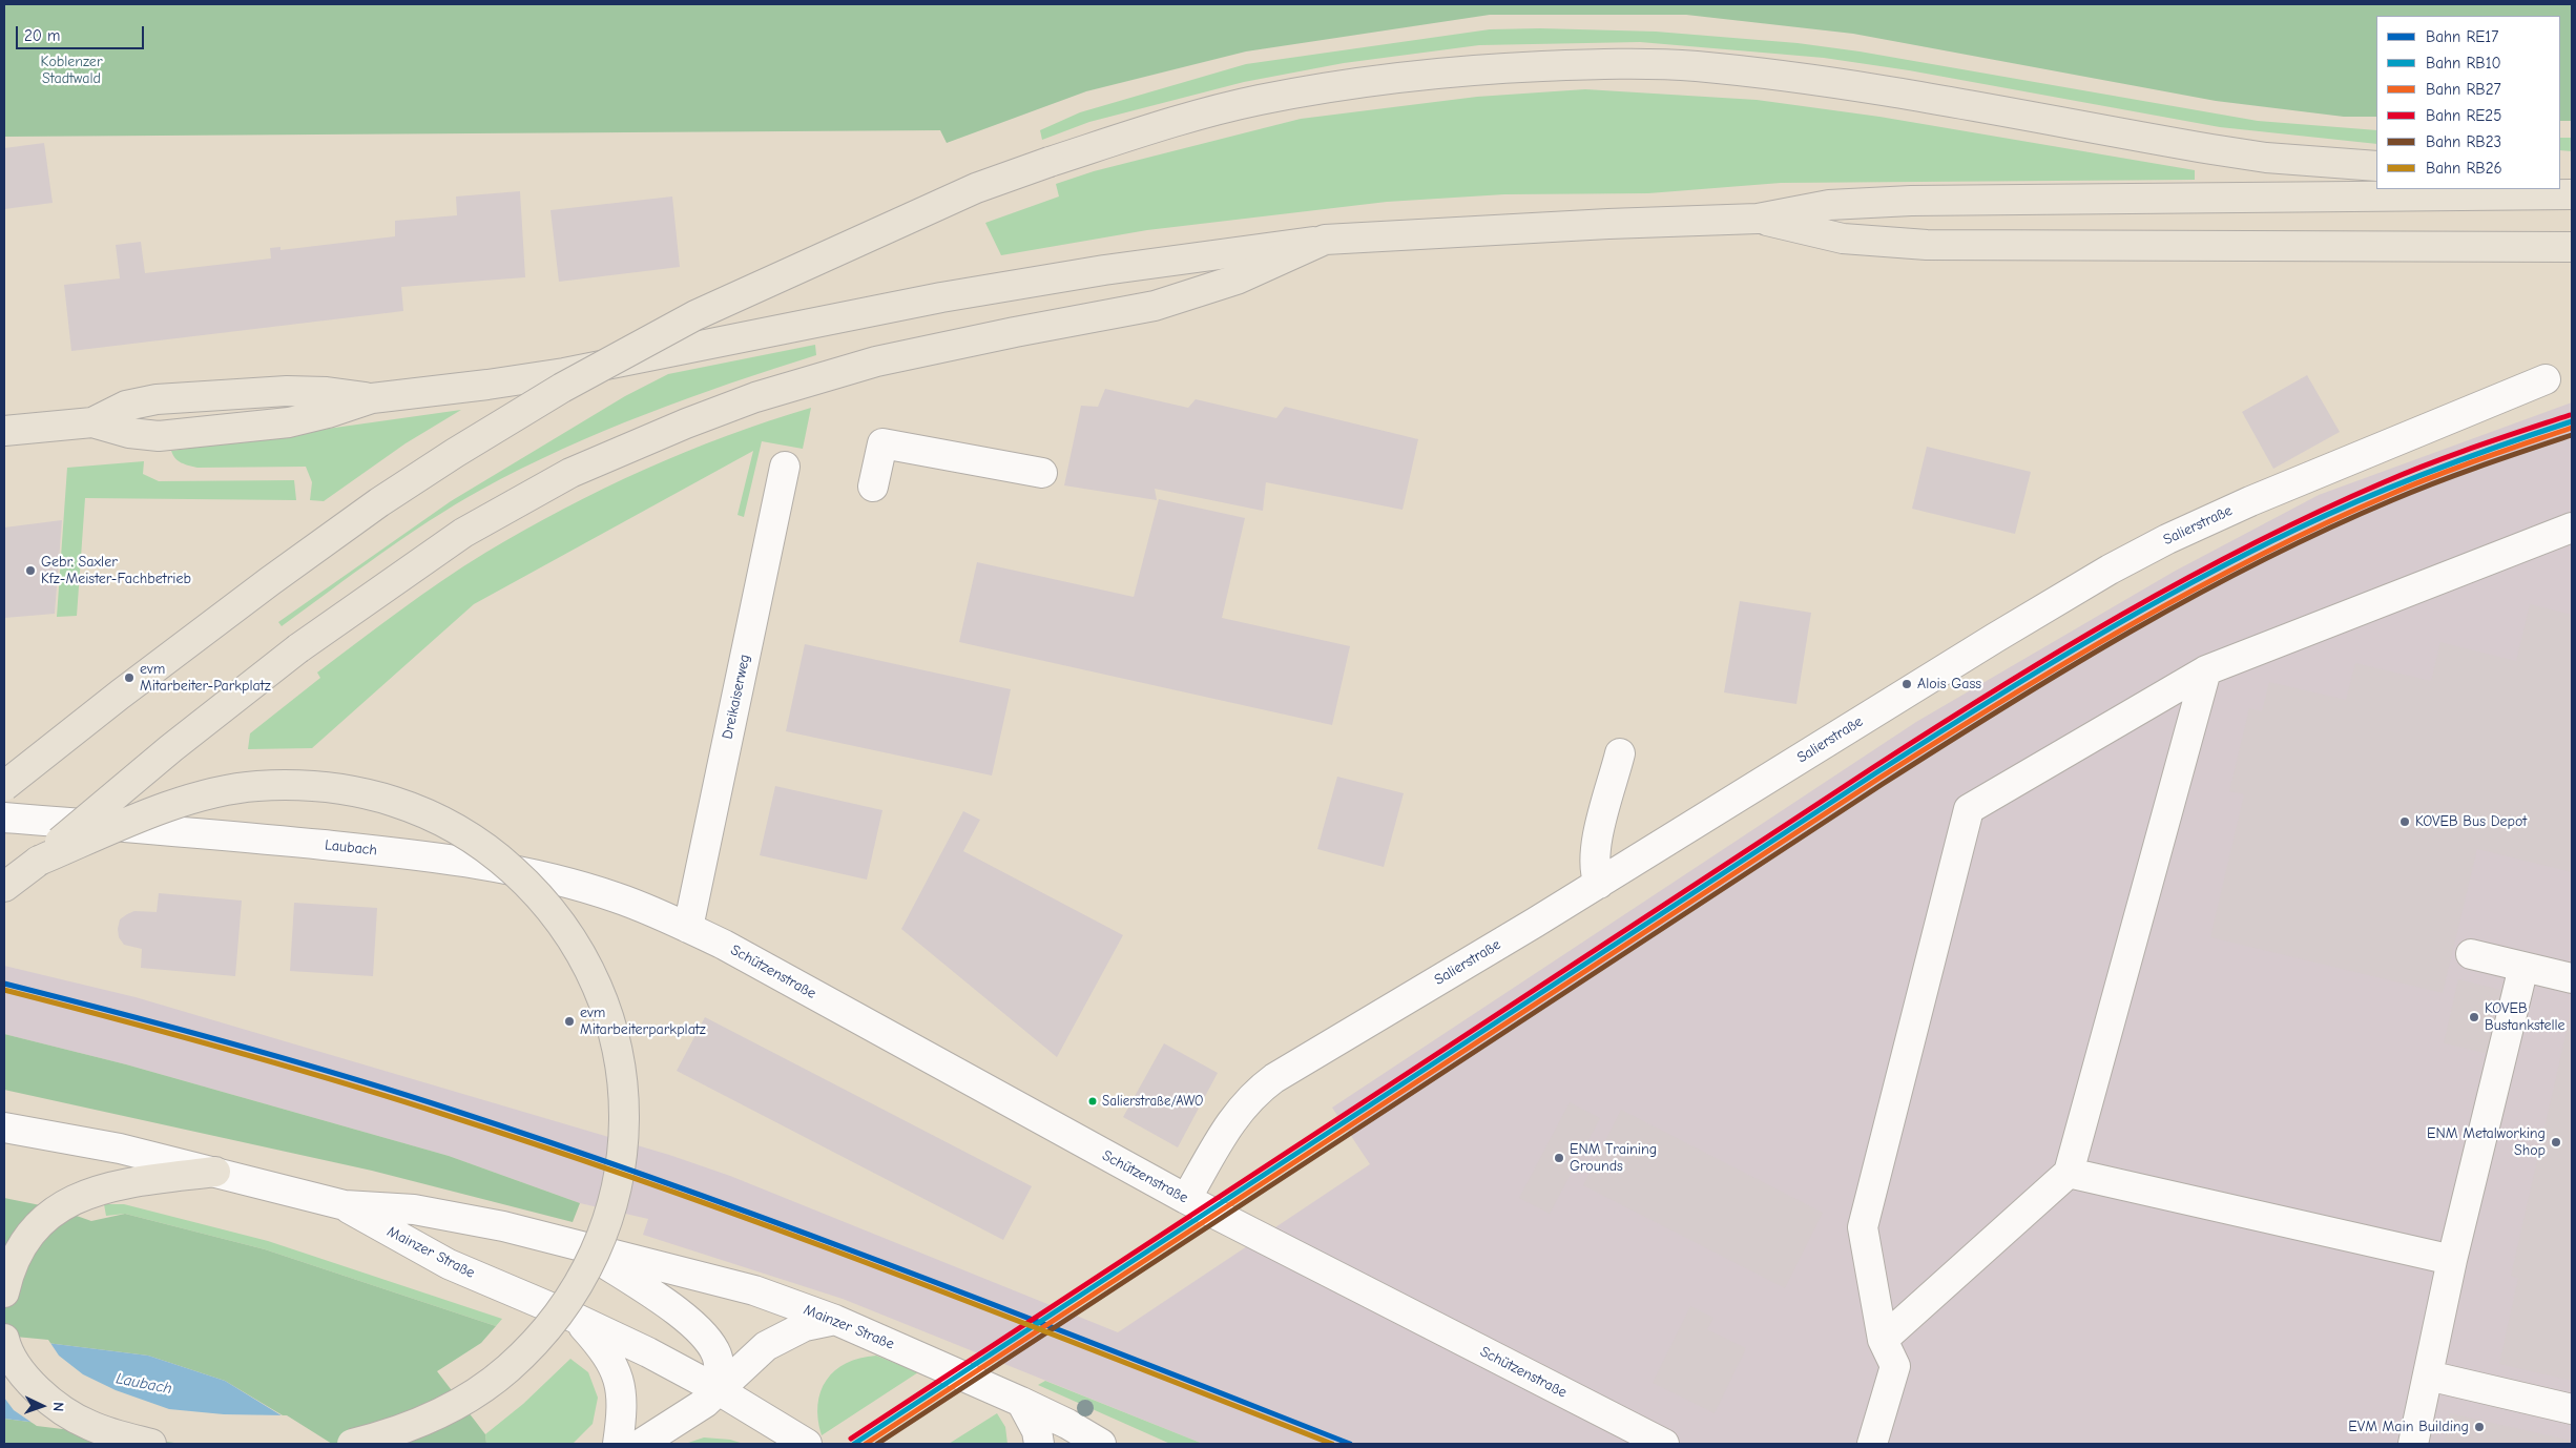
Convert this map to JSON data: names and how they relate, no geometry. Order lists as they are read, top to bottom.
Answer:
{
  "streets": {
    "street": [
      "Salierstraße",
      "Dreikaiserweg",
      "Laubach",
      "Schützenstraße",
      "Mainzer Straße"
    ]
  },
  "crossings": [
    ["Salierstraße", "Schützenstraße"],
    ["Dreikaiserweg", "Laubach"],
    ["Dreikaiserweg", "Schützenstraße"],
    ["Laubach", "Schützenstraße"]
  ],
  "water": ["Laubach"],
  "parks": ["Koblenzer Stadtwald"],
  "places": [
    "Gebr. Saxler Kfz-Meister-Fachbetrieb",
    "evm Mitarbeiter-Parkplatz",
    "Alois Gass",
    "KOVEB Bus Depot",
    "KOVEB Bustankstelle",
    "evm Mitarbeiterparkplatz",
    "Salierstraße/AWO",
    "ENM Metalworking Shop",
    "ENM Training Grounds",
    "EVM Main Building"
  ],
  "lines": [
    "rail line RE25",
    "rail line RB10",
    "rail line RB27",
    "rail line RB23",
    "rail line RE17",
    "rail line RB26"
  ],
  "legend": [
    "Bahn RE17",
    "Bahn RB10",
    "Bahn RB27",
    "Bahn RE25",
    "Bahn RB23",
    "Bahn RB26"
  ],
  "scale_bar": "20 m",
  "north": "right"
}
